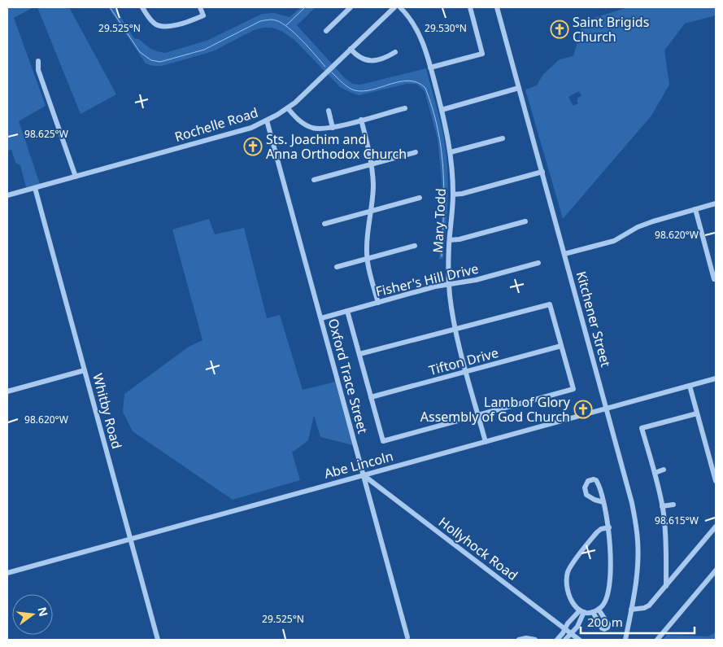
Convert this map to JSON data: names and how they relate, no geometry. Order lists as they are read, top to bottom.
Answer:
{
  "streets": {
    "street": [
      "Rochelle Road",
      "Mary Todd",
      "Fisher's Hill Drive",
      "Kitchener Street",
      "Tifton Drive",
      "Oxford Trace Street",
      "Whitby Road",
      "Abe Lincoln",
      "Hollyhock Road"
    ]
  },
  "crossings": [
    ["Rochelle Road", "Oxford Trace Street"],
    ["Rochelle Road", "Whitby Road"],
    ["Mary Todd", "Fisher's Hill Drive"],
    ["Mary Todd", "Tifton Drive"],
    ["Mary Todd", "Abe Lincoln"],
    ["Fisher's Hill Drive", "Oxford Trace Street"],
    ["Kitchener Street", "Abe Lincoln"],
    ["Oxford Trace Street", "Abe Lincoln"],
    ["Oxford Trace Street", "Hollyhock Road"],
    ["Whitby Road", "Abe Lincoln"],
    ["Abe Lincoln", "Hollyhock Road"]
  ],
  "places": {
    "church": ["Saint Brigids Church", "Sts. Joachim and Anna Orthodox Church", "Lamb of Glory Assembly of God Church"]
  },
  "scale_bar": "200 m",
  "north": "right",
  "coordinates": [
    "29.525°N",
    "29.530°N",
    "98.625°W",
    "98.620°W",
    "98.615°W"
  ]
}
